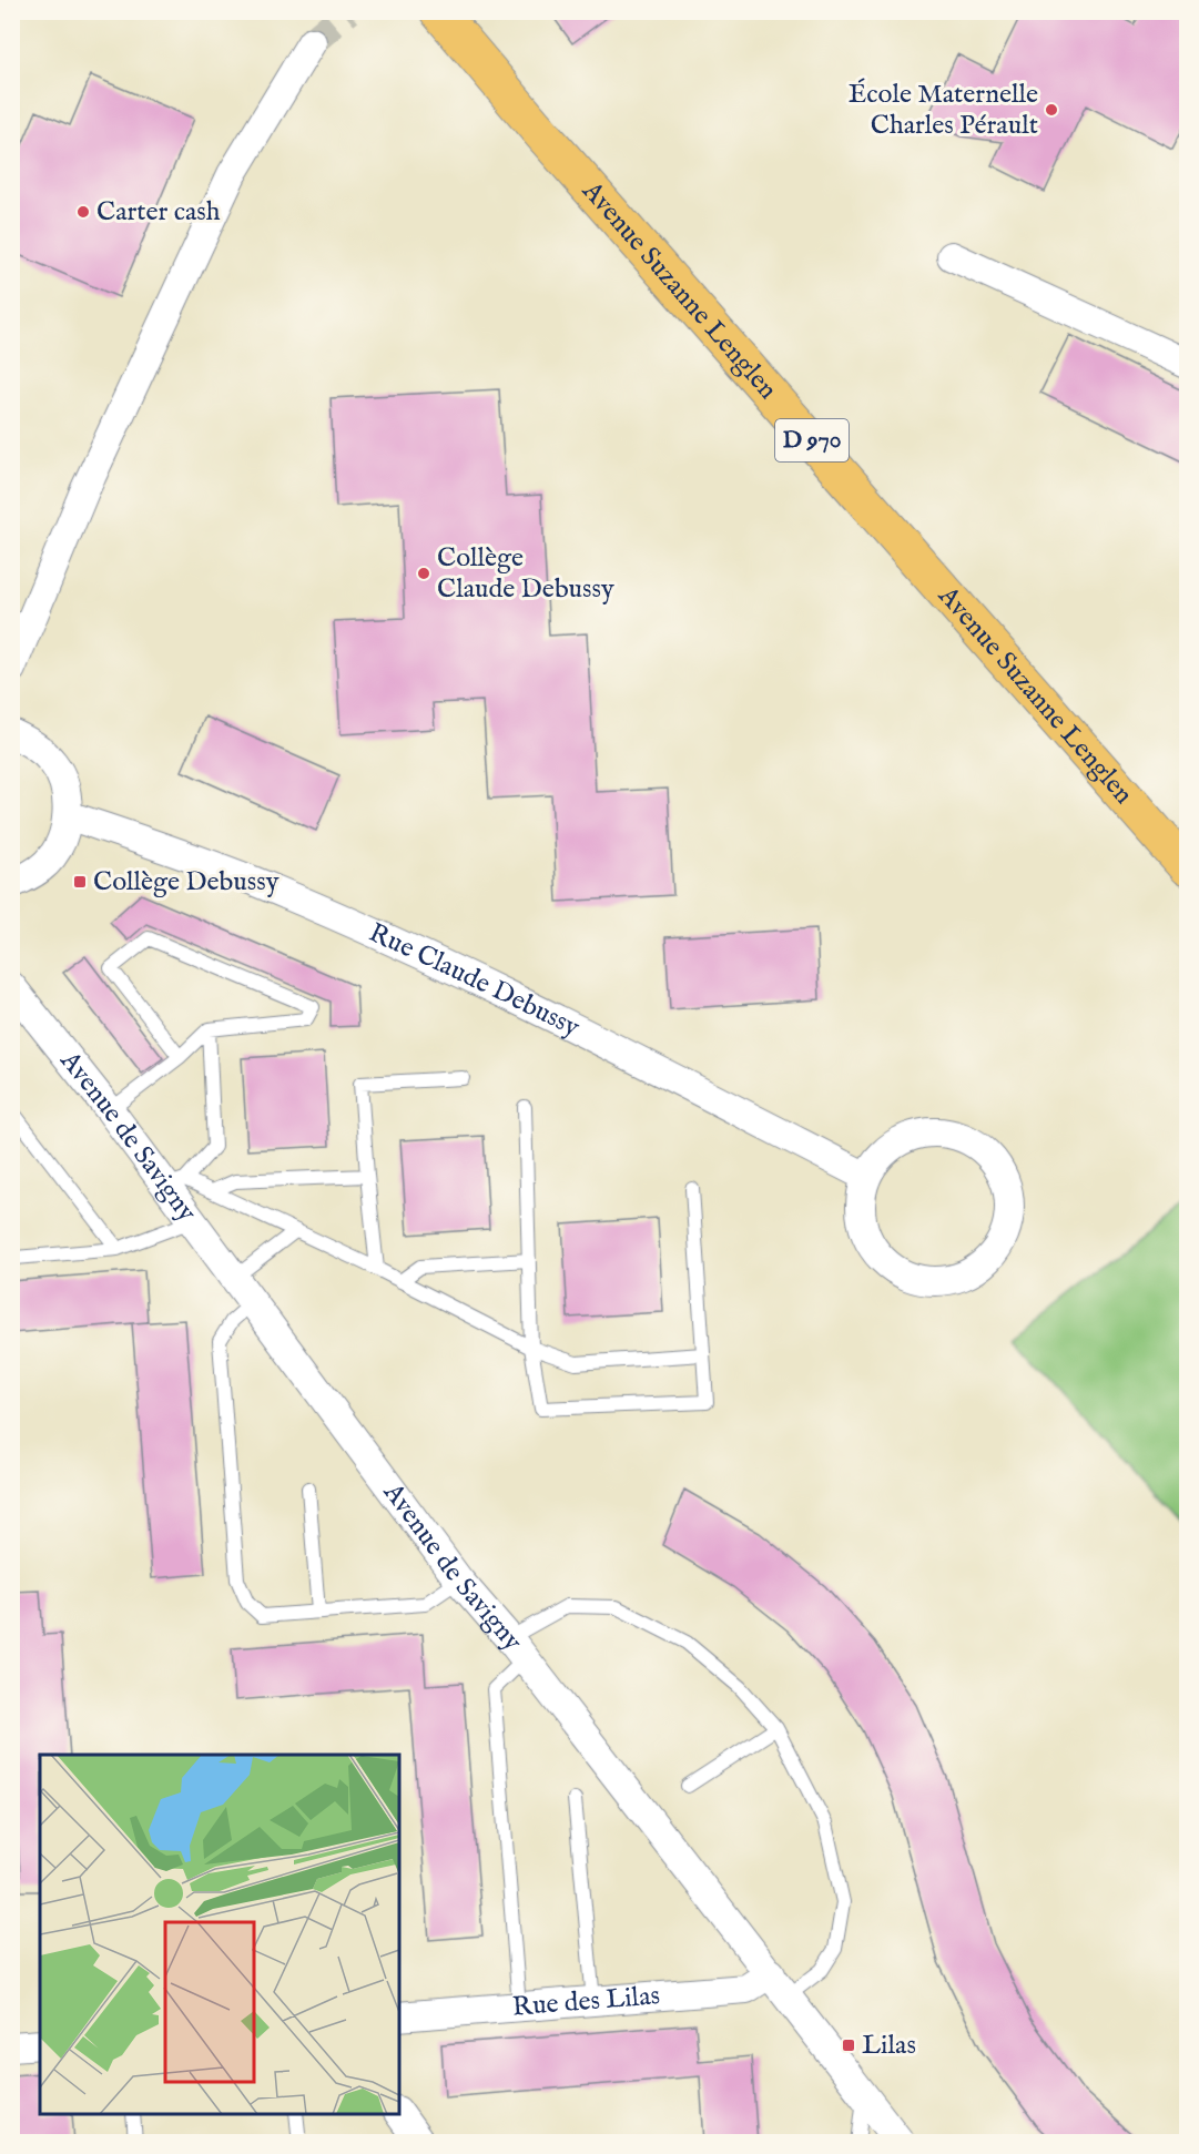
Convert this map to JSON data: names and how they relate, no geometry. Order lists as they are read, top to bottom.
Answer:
{
  "streets": {
    "main road": ["Avenue Suzanne Lenglen", "D 970"],
    "street": ["Rue Claude Debussy", "Avenue de Savigny", "Rue des Lilas"]
  },
  "crossings": [
    ["Avenue de Savigny", "Rue des Lilas"]
  ],
  "places": {
    "other": ["École Maternelle Charles Pérault", "Carter cash", "Collège Claude Debussy"],
    "transit": ["Collège Debussy", "Lilas"]
  }
}
